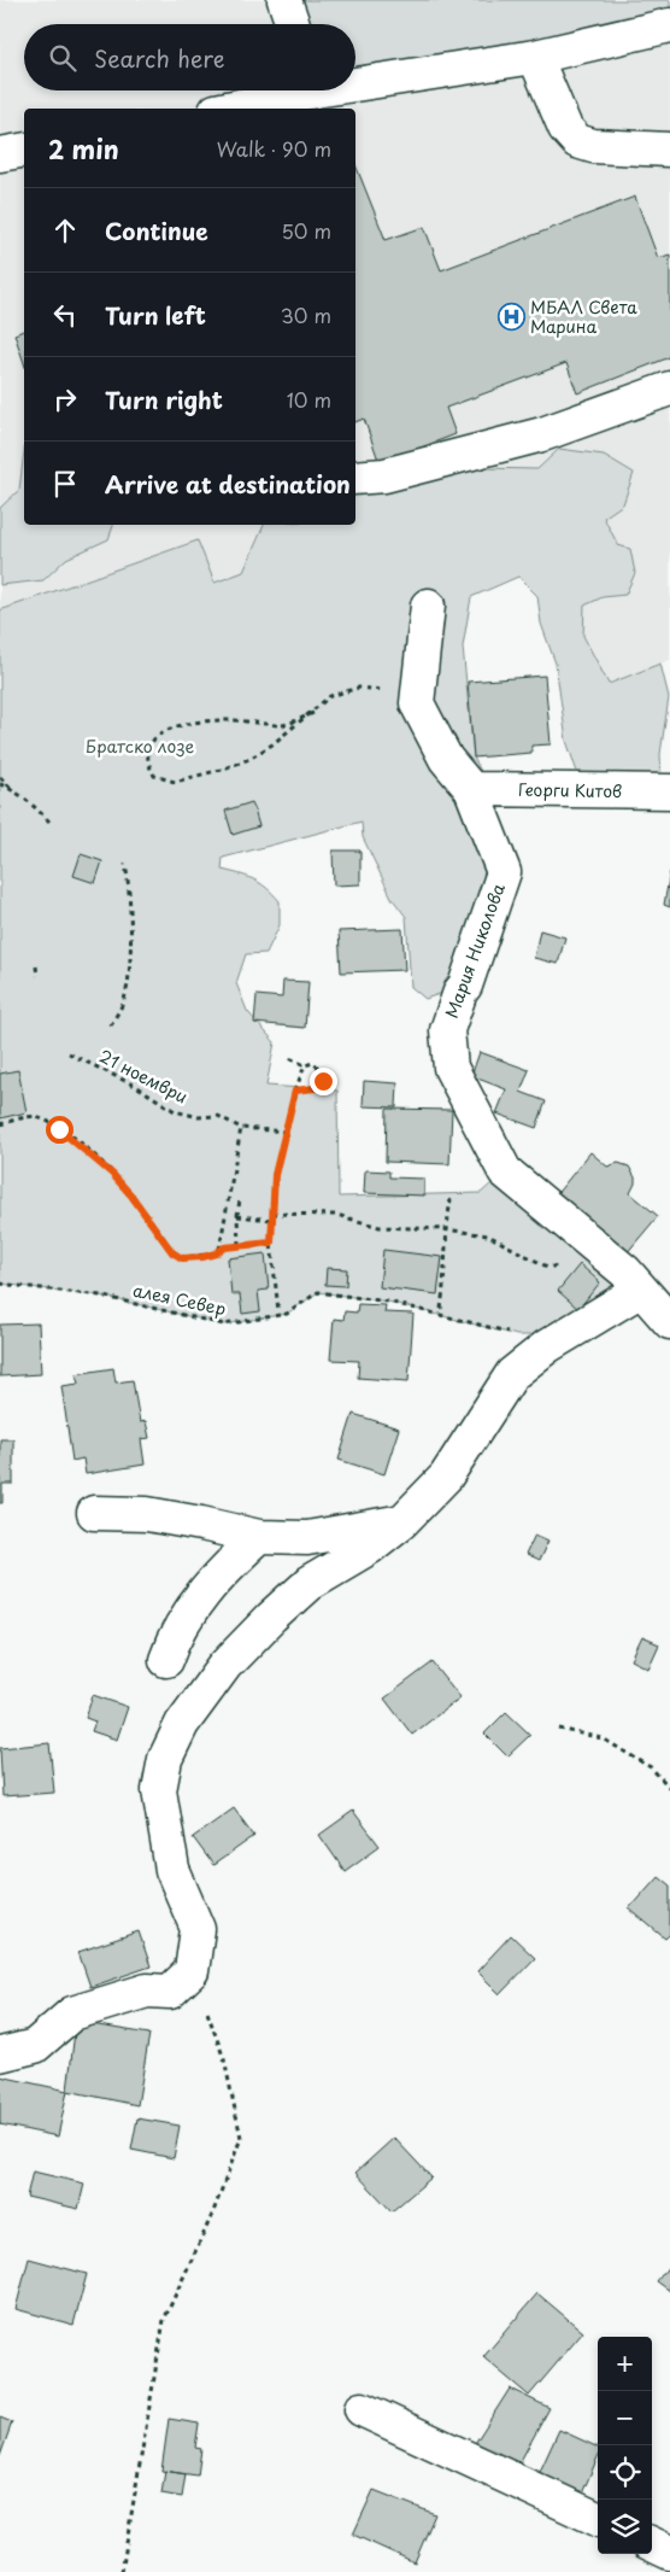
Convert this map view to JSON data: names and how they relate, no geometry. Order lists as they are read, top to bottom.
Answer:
{
  "streets": {
    "street": ["Георги Китов", "Мария Николова"],
    "path": ["21 ноември", "алея Север"]
  },
  "crossings": [
    ["Георги Китов", "Мария Николова"]
  ],
  "parks": ["Братско лозе"],
  "places": {
    "hospital": ["МБАЛ Света Марина"]
  },
  "page": {
    "search": "Search here",
    "heading": ["2 min", "Walk · 90 m"],
    "list": [
      ["Continue", "50 m"],
      ["Turn left", "30 m"],
      ["Turn right", "10 m"],
      "Arrive at destination"
    ],
    "map_buttons": ["+", "−"]
  }
}
